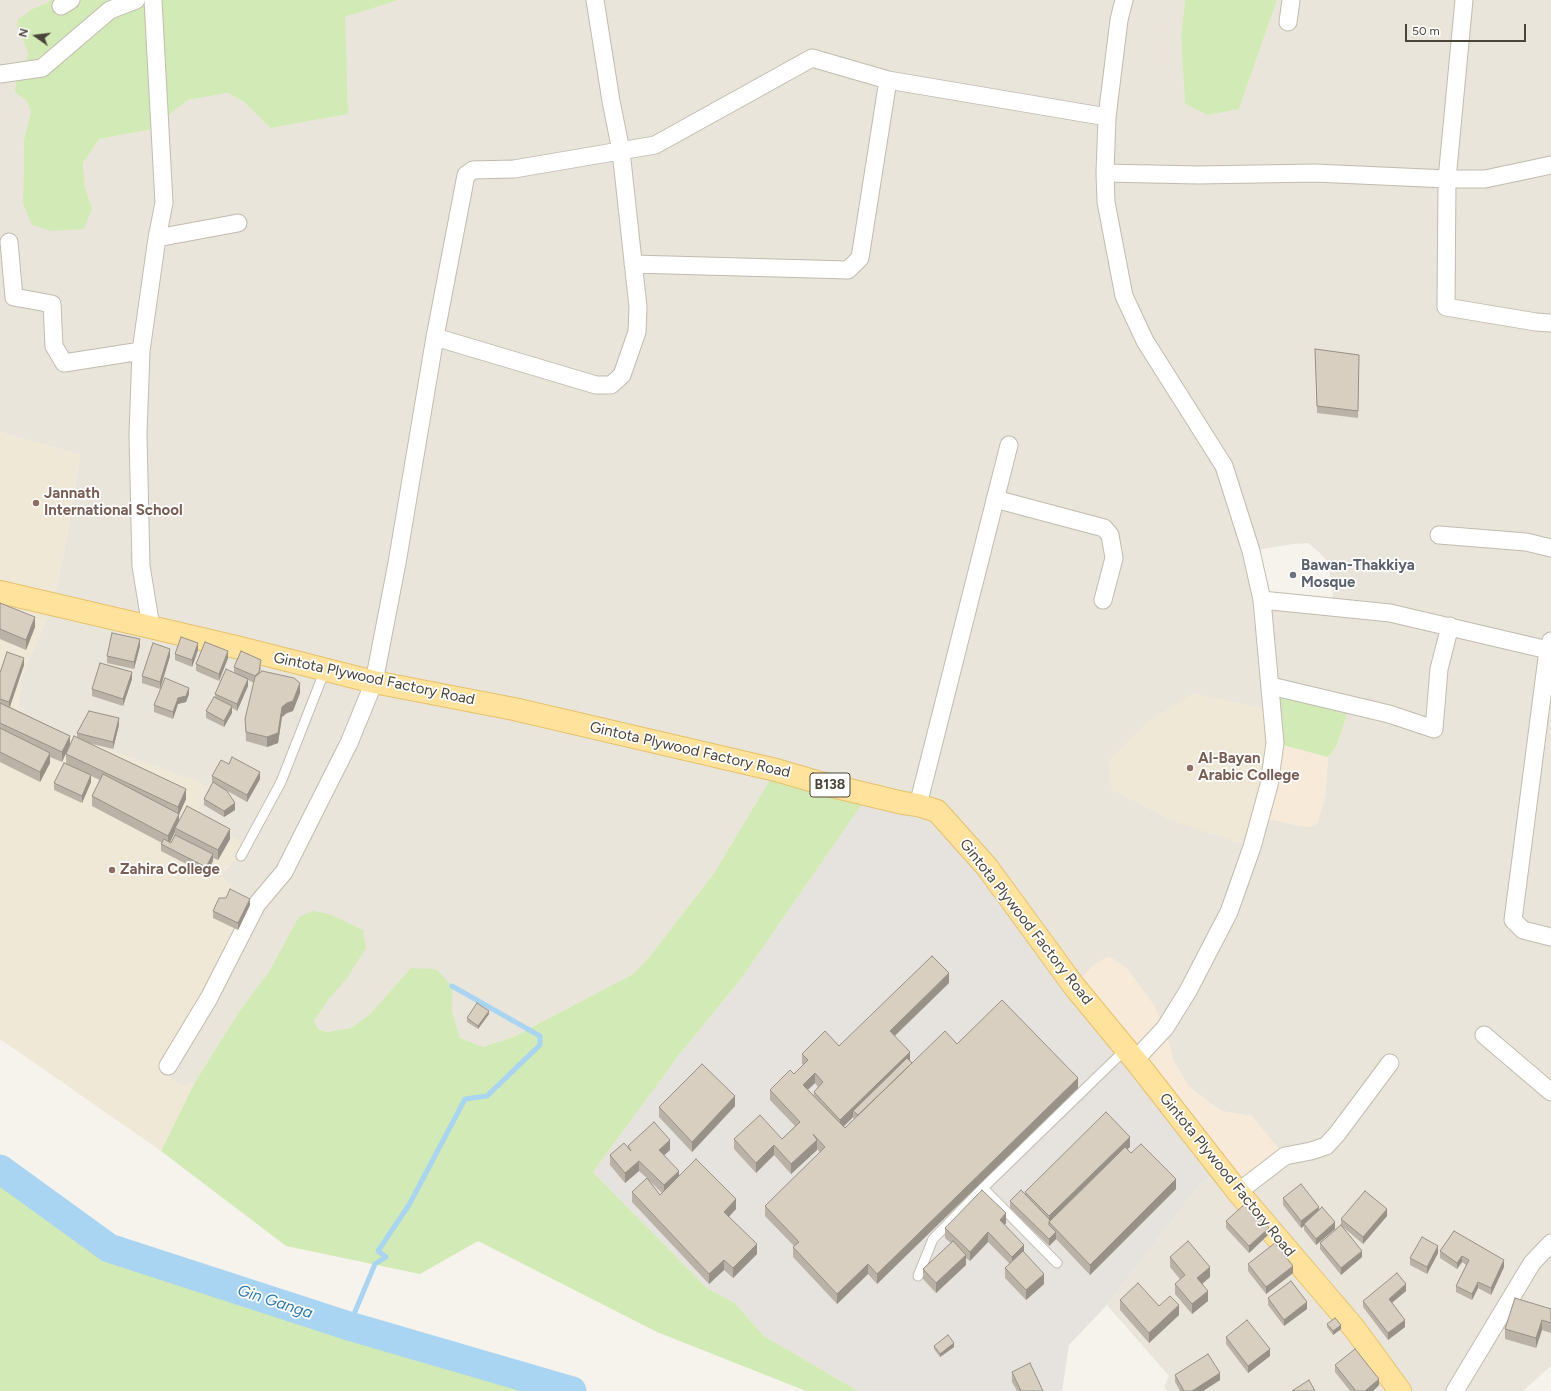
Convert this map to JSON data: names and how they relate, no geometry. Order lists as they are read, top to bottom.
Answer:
{
  "streets": {
    "main road": ["Gintota Plywood Factory Road", "B138"]
  },
  "water": ["Gin Ganga"],
  "places": [
    "Jannath International School",
    "Bawan-Thakkiya Mosque",
    "Al-Bayan Arabic College",
    "Zahira College"
  ],
  "scale_bar": "50 m",
  "north": "left"
}
